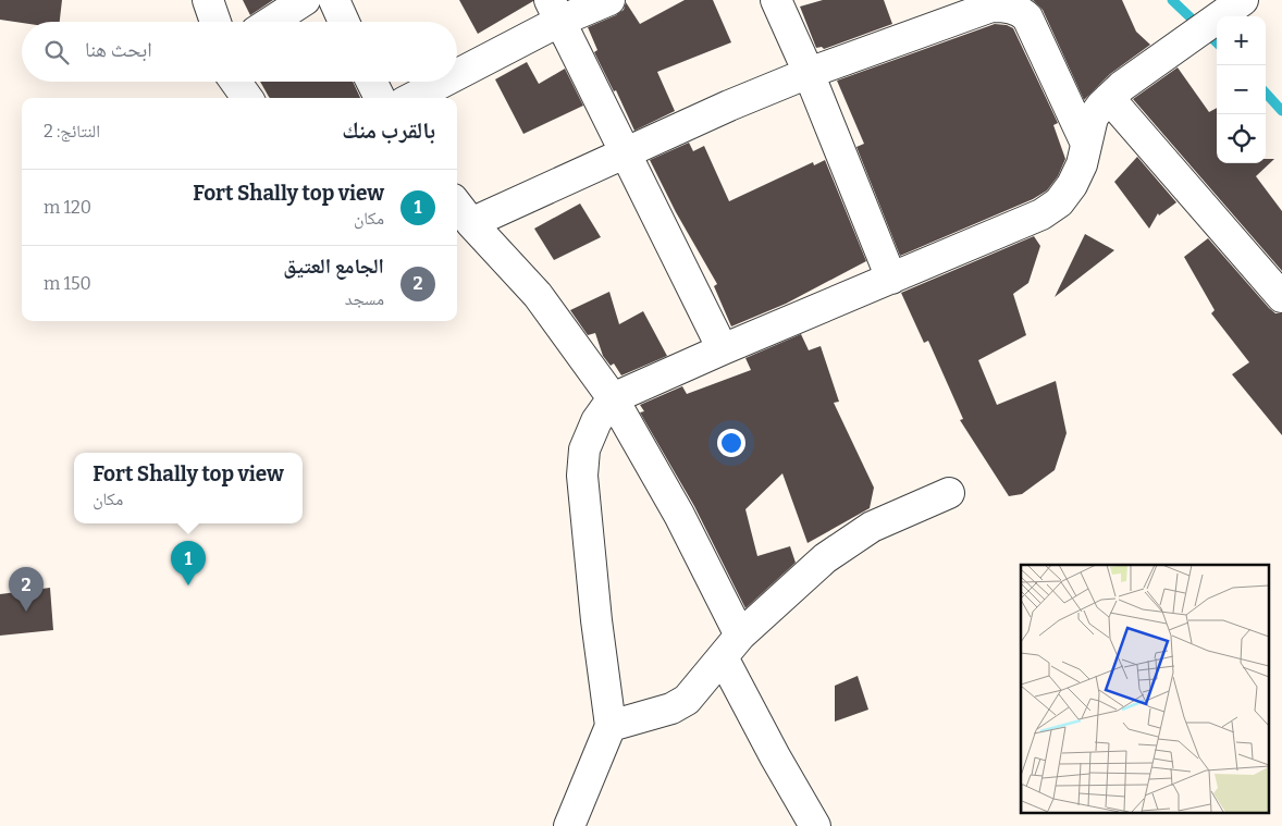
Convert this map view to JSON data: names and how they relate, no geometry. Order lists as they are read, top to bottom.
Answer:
{
  "page": {
    "map_buttons": ["+", "−"],
    "search": "ابحث هنا",
    "heading": ["بالقرب منك", "النتائج: 2"],
    "list": [
      {
        "mark": "1",
        "name": "Fort Shally top view",
        "note": "مكان",
        "value": "120 m"
      },
      {
        "mark": "2",
        "name": "الجامع العتيق",
        "note": "مسجد",
        "value": "150 m"
      }
    ],
    "popup": ["Fort Shally top view", "مكان"],
    "pins": ["1", "2"]
  }
}
